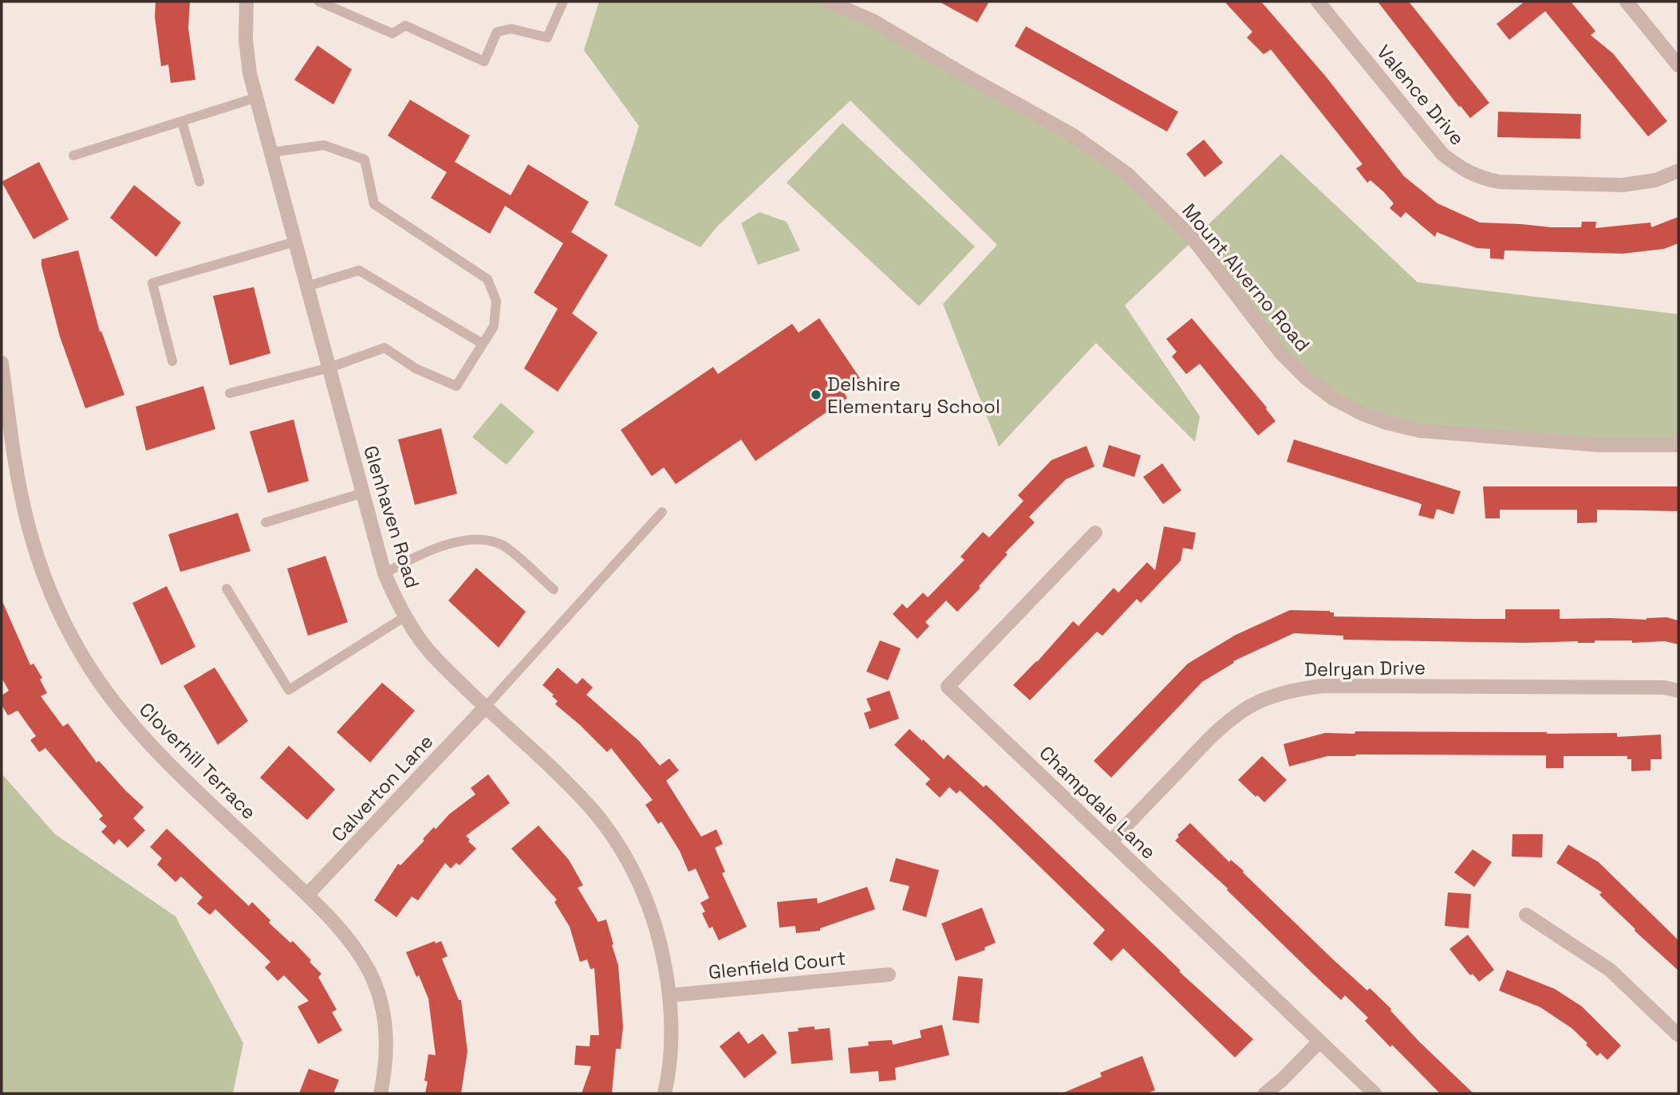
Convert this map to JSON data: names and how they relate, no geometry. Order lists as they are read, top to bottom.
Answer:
{
  "streets": {
    "street": [
      "Valence Drive",
      "Mount Alverno Road",
      "Glenhaven Road",
      "Delryan Drive",
      "Cloverhill Terrace",
      "Calverton Lane",
      "Champdale Lane",
      "Glenfield Court"
    ]
  },
  "crossings": [
    ["Glenhaven Road", "Calverton Lane"],
    ["Glenhaven Road", "Glenfield Court"],
    ["Delryan Drive", "Champdale Lane"],
    ["Cloverhill Terrace", "Calverton Lane"]
  ],
  "places": ["Delshire Elementary School"]
}
